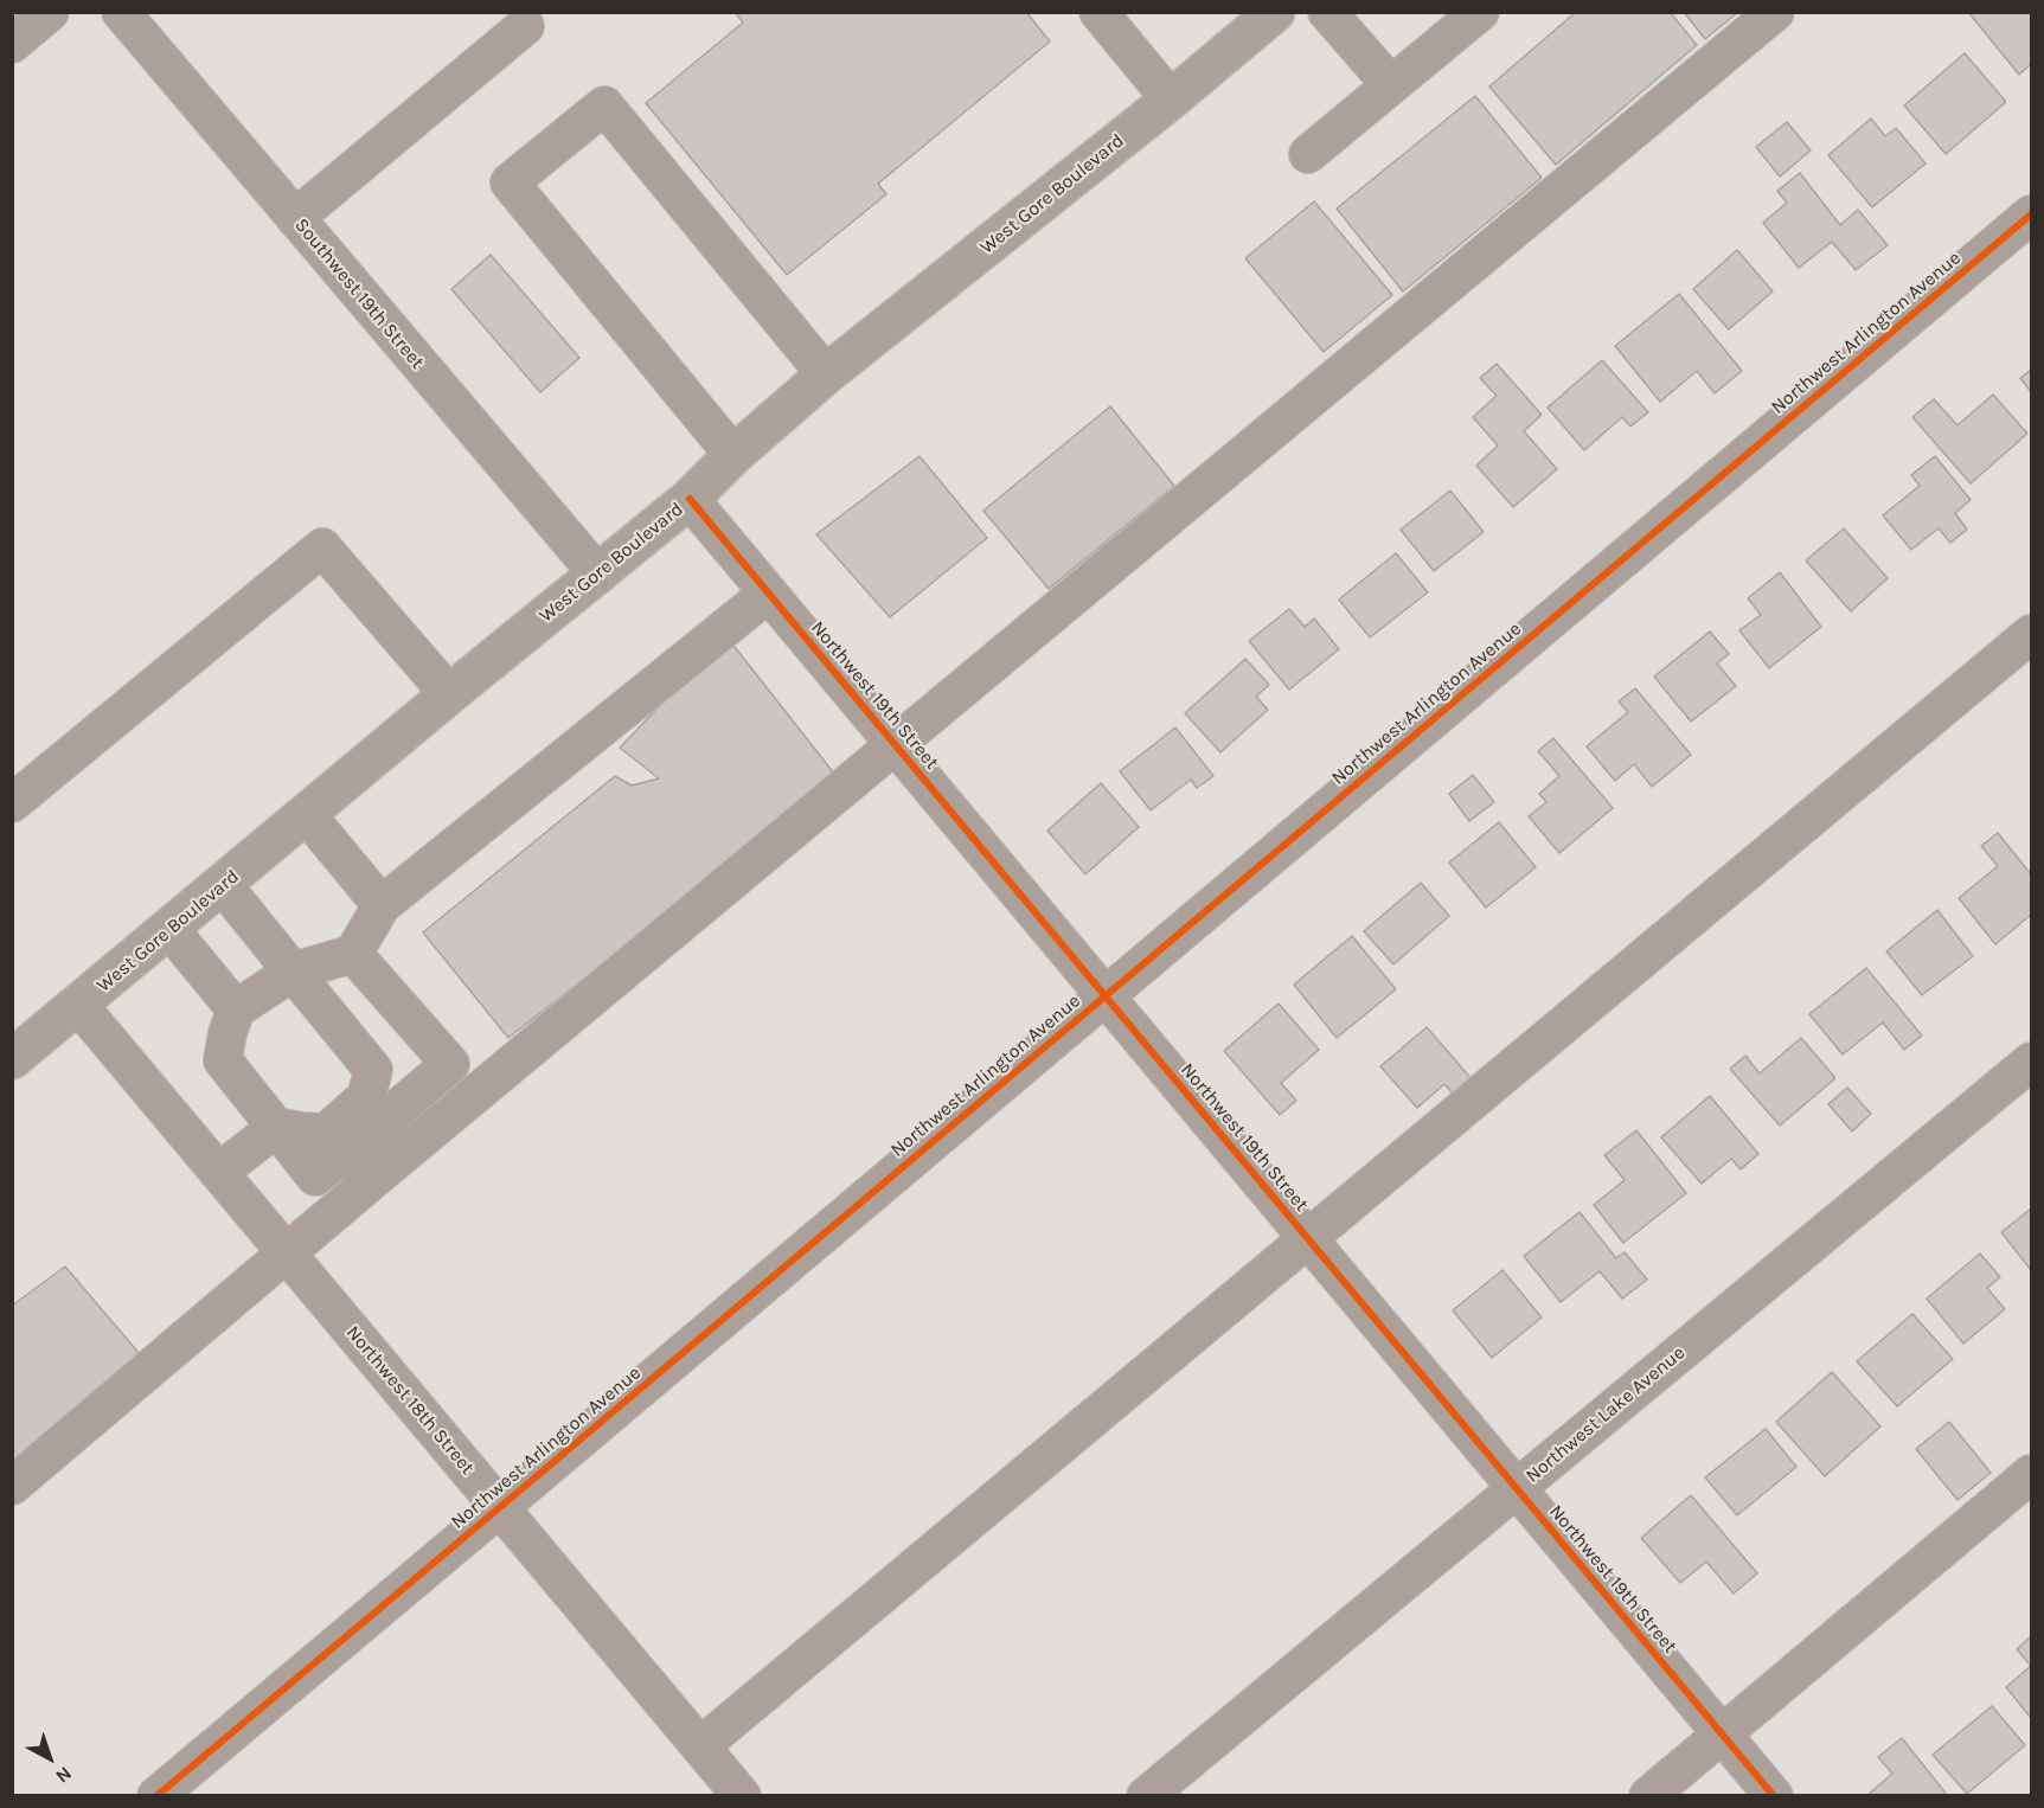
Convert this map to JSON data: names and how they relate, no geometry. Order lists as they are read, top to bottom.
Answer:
{
  "streets": {
    "main road": ["West Gore Boulevard"],
    "street": [
      "Southwest 19th Street",
      "Northwest Arlington Avenue",
      "Northwest 19th Street",
      "Northwest 18th Street",
      "Northwest Lake Avenue"
    ]
  },
  "crossings": [
    ["West Gore Boulevard", "Southwest 19th Street"],
    ["West Gore Boulevard", "Northwest 19th Street"],
    ["West Gore Boulevard", "Northwest 18th Street"],
    ["Northwest Arlington Avenue", "Northwest 19th Street"],
    ["Northwest Arlington Avenue", "Northwest 18th Street"],
    ["Northwest 19th Street", "Northwest Lake Avenue"]
  ],
  "north": "bottom right"
}
